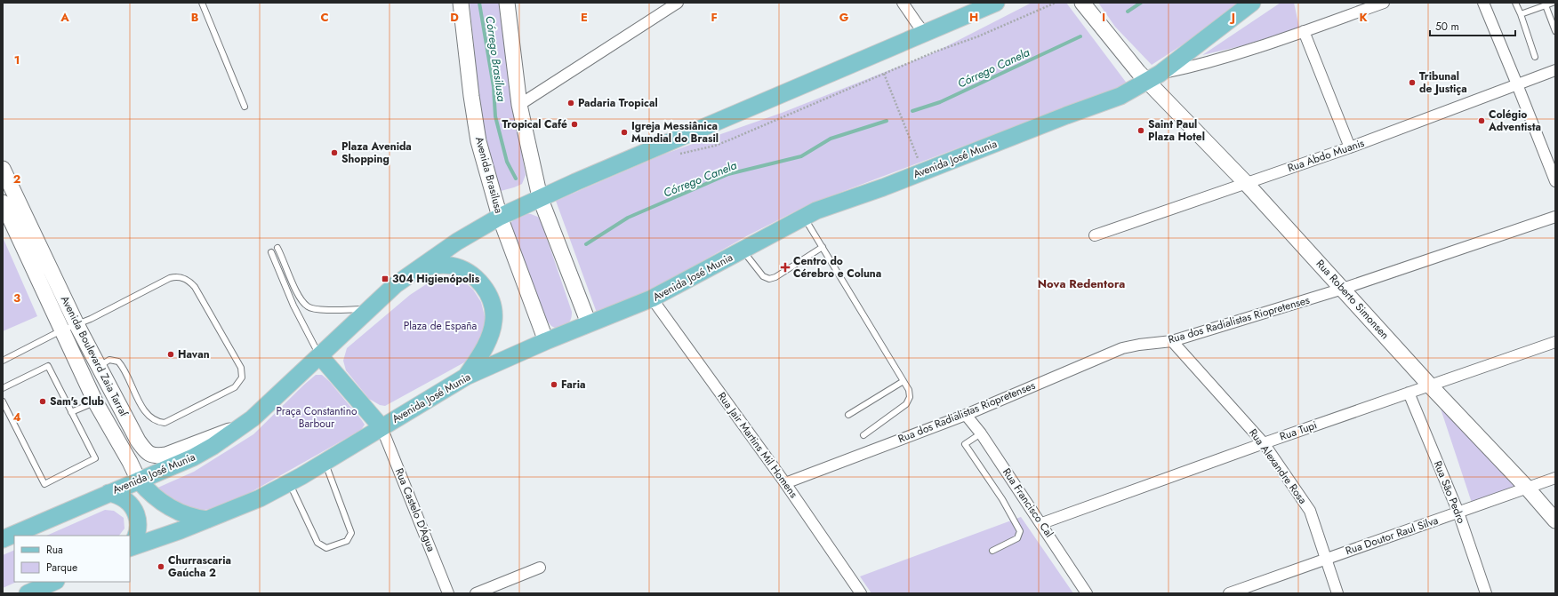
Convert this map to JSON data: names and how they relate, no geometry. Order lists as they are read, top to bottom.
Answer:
{
  "streets": {
    "main road": [
      "Avenida José Munia",
      "Avenida Brasilusa",
      "Rua Roberto Simonsen",
      "Avenida Boulevard Zaia Tarraf"
    ],
    "street": [
      "Rua Abdo Muanis",
      "Rua dos Radialistas Riopretenses",
      "Rua Tupi",
      "Rua Jair Martins Mil Homens",
      "Rua Alexandre Rosa",
      "Rua São Pedro",
      "Rua Francisco Cal",
      "Rua Castelo D'Água",
      "Rua Doutor Raul Silva"
    ]
  },
  "crossings": [
    ["Rua Abdo Muanis", "Rua Roberto Simonsen"],
    ["Avenida José Munia", "Avenida Brasilusa"],
    ["Avenida José Munia", "Rua Roberto Simonsen"],
    ["Avenida José Munia", "Avenida Boulevard Zaia Tarraf"],
    ["Avenida José Munia", "Rua Jair Martins Mil Homens"],
    ["Avenida José Munia", "Rua Castelo D'Água"],
    ["Rua Roberto Simonsen", "Rua dos Radialistas Riopretenses"],
    ["Rua Roberto Simonsen", "Rua Tupi"],
    ["Rua Roberto Simonsen", "Rua Doutor Raul Silva"],
    ["Rua dos Radialistas Riopretenses", "Rua Jair Martins Mil Homens"],
    ["Rua dos Radialistas Riopretenses", "Rua Alexandre Rosa"],
    ["Rua dos Radialistas Riopretenses", "Rua Francisco Cal"],
    ["Rua Tupi", "Rua Alexandre Rosa"],
    ["Rua Tupi", "Rua São Pedro"],
    ["Rua Tupi", "Rua Francisco Cal"],
    ["Rua Alexandre Rosa", "Rua Doutor Raul Silva"],
    ["Rua São Pedro", "Rua Doutor Raul Silva"]
  ],
  "districts": ["Nova Redentora"],
  "water": ["Córrego Brasilusa", "Córrego Canela"],
  "parks": ["Plaza de España", "Praça Constantino Barbour"],
  "places": {
    "other": [
      "Tribunal de Justiça",
      "Padaria Tropical",
      "Colégio Adventista",
      "Tropical Café",
      "Saint Paul Plaza Hotel",
      "Igreja Messiânica Mundial do Brasil",
      "Plaza Avenida Shopping",
      "Havan",
      "Faria",
      "Sam's Club",
      "Churrascaria Gaúcha 2"
    ],
    "health": ["Centro do Cérebro e Coluna"],
    "transit": ["304 Higienópolis"]
  },
  "legend": ["Rua", "Parque"],
  "scale_bar": "50 m",
  "grid": {
    "columns": [
      "A",
      "B",
      "C",
      "D",
      "E",
      "F",
      "G",
      "H",
      "I",
      "J",
      "K"
    ],
    "rows": [
      "1",
      "2",
      "3",
      "4"
    ]
  }
}
